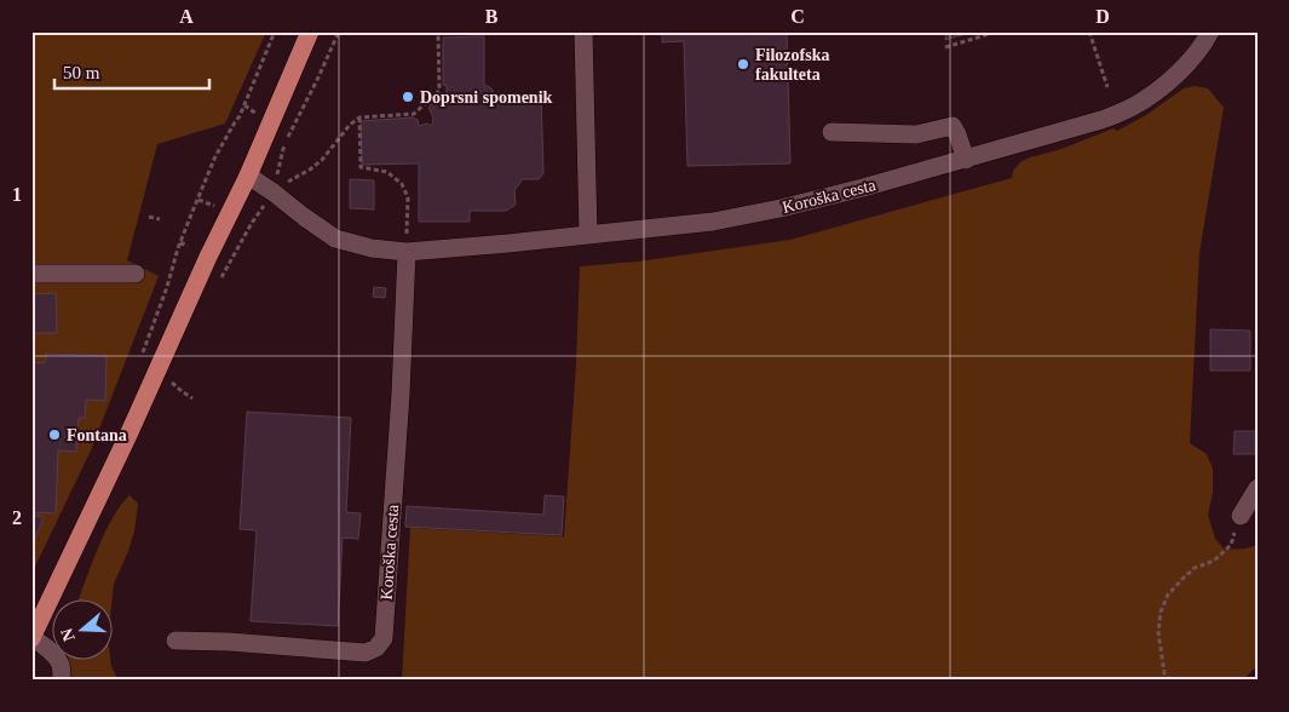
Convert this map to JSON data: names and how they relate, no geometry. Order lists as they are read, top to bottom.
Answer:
{
  "streets": {
    "street": ["Koroška cesta"]
  },
  "places": ["Filozofska fakulteta", "Doprsni spomenik", "Fontana"],
  "scale_bar": "50 m",
  "north": "left",
  "grid": {
    "columns": [
      "A",
      "B",
      "C",
      "D"
    ],
    "rows": ["1", "2"]
  }
}
